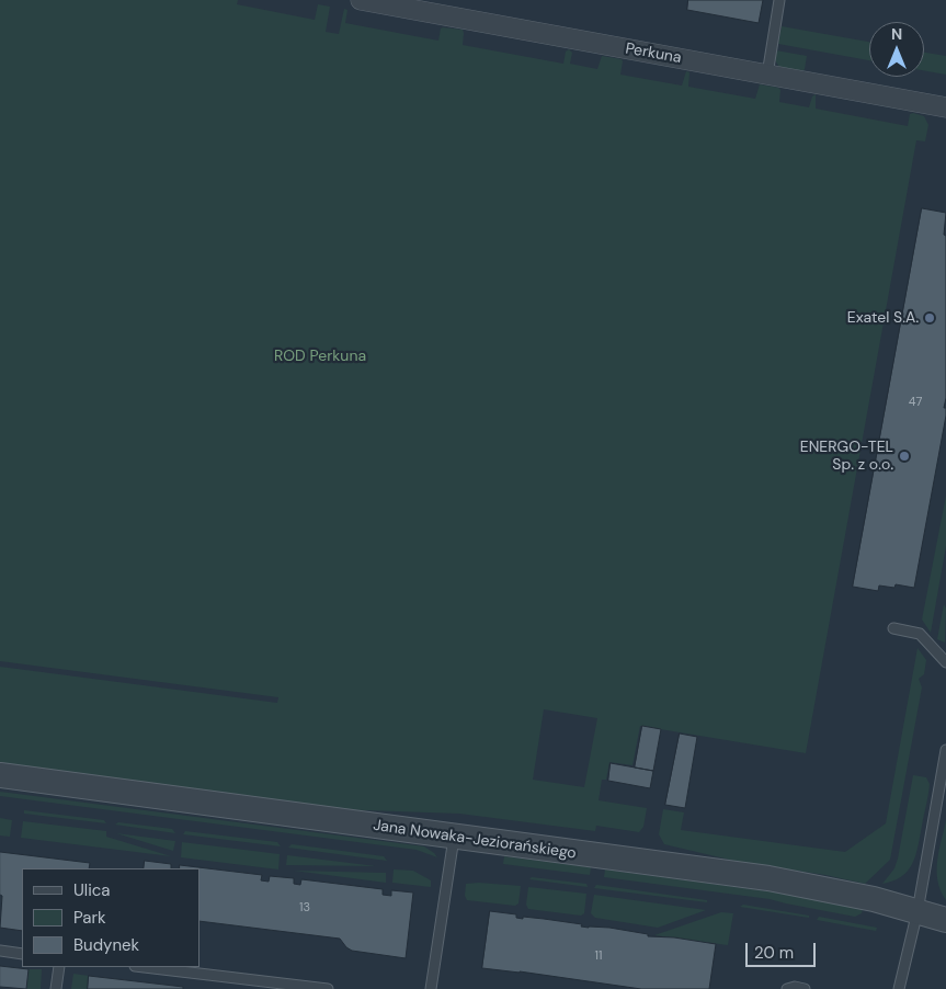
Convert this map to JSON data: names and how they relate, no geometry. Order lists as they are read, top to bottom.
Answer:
{
  "streets": {
    "street": ["Perkuna", "Jana Nowaka-Jeziorańskiego"]
  },
  "parks": ["ROD Perkuna"],
  "places": ["Exatel S.A.", "ENERGO-TEL Sp. z o.o."],
  "house_numbers": ["47", "13", "11"],
  "legend": ["Ulica", "Park", "Budynek"],
  "scale_bar": "20 m",
  "north": "top"
}
